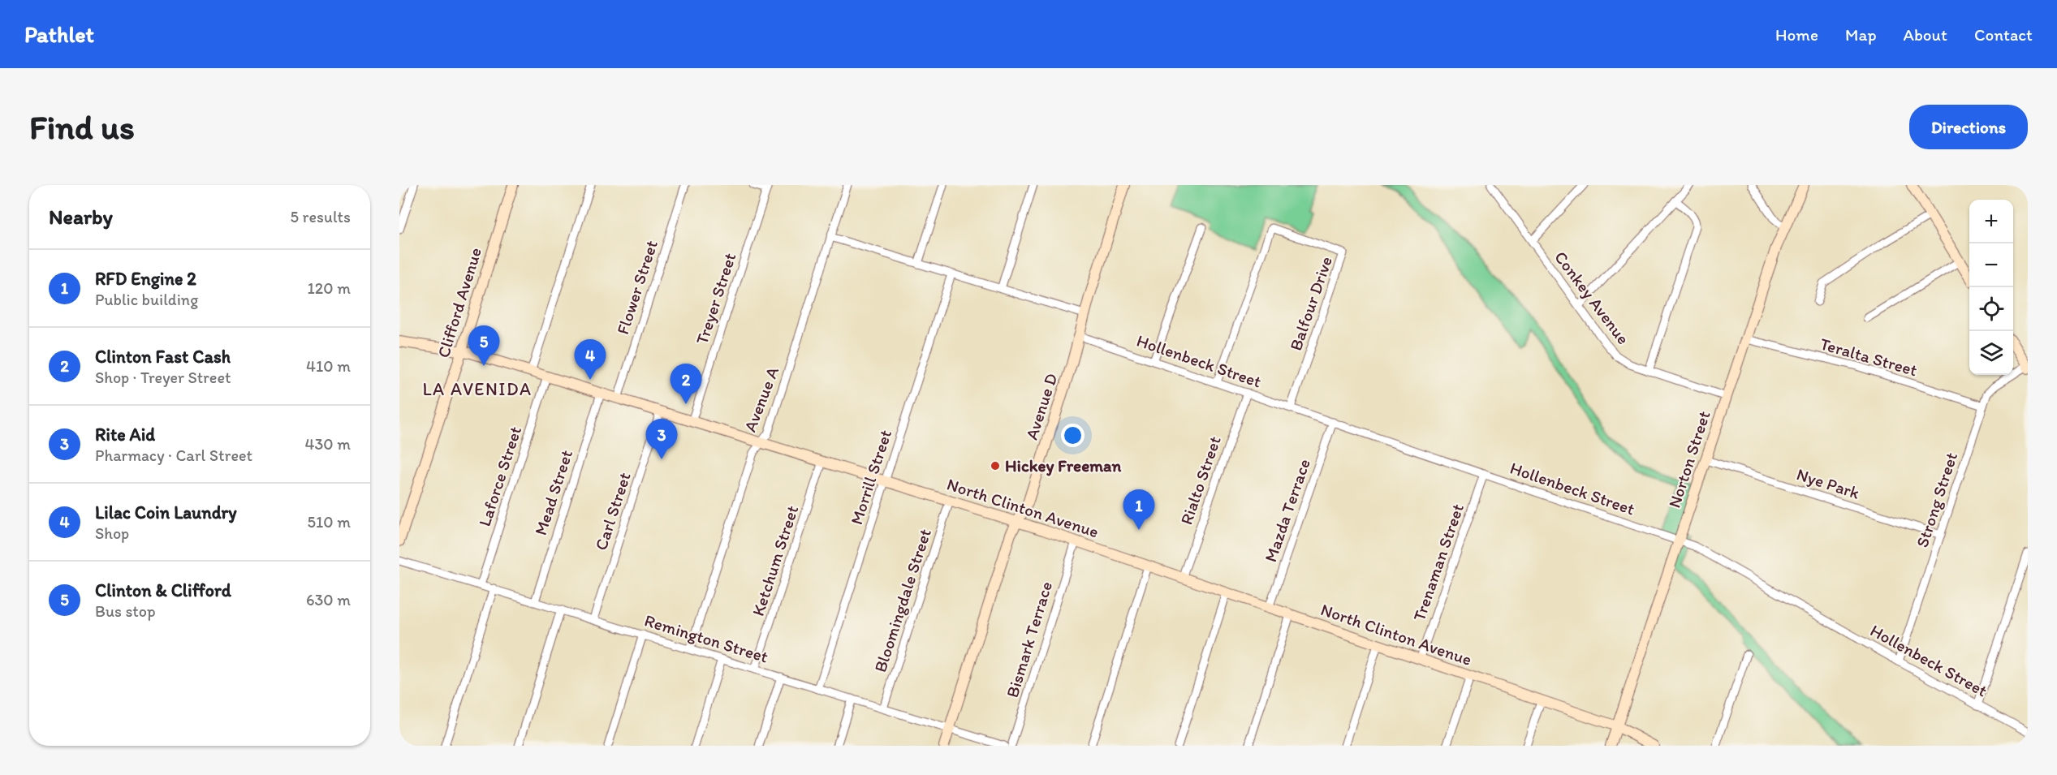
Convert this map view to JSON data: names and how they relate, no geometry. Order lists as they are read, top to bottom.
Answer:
{
  "streets": {
    "street": [
      "Flower Street",
      "Conkey Avenue",
      "Treyer Street",
      "Clifford Avenue",
      "Balfour Drive",
      "Teralta Street",
      "Hollenbeck Street",
      "Avenue A",
      "Avenue D",
      "Norton Street",
      "Laforce Street",
      "Morrill Street",
      "Rialto Street",
      "Nye Park",
      "Mead Street",
      "Strong Street",
      "North Clinton Avenue",
      "Mazda Terrace",
      "Carl Street",
      "Ketchum Street",
      "Trenaman Street",
      "Bloomingdale Street",
      "Remington Street",
      "Bismark Terrace"
    ]
  },
  "crossings": [
    ["Flower Street", "North Clinton Avenue"],
    ["Conkey Avenue", "Norton Street"],
    ["Treyer Street", "North Clinton Avenue"],
    ["Clifford Avenue", "North Clinton Avenue"],
    ["Balfour Drive", "Hollenbeck Street"],
    ["Teralta Street", "Norton Street"],
    ["Teralta Street", "Strong Street"],
    ["Hollenbeck Street", "Avenue D"],
    ["Hollenbeck Street", "Norton Street"],
    ["Hollenbeck Street", "Rialto Street"],
    ["Hollenbeck Street", "Strong Street"],
    ["Hollenbeck Street", "Mazda Terrace"],
    ["Hollenbeck Street", "Trenaman Street"],
    ["Avenue A", "North Clinton Avenue"],
    ["Avenue A", "Remington Street"],
    ["Avenue D", "North Clinton Avenue"],
    ["Avenue D", "Remington Street"],
    ["Norton Street", "Nye Park"],
    ["Norton Street", "North Clinton Avenue"],
    ["Laforce Street", "North Clinton Avenue"],
    ["Laforce Street", "Remington Street"],
    ["Morrill Street", "North Clinton Avenue"],
    ["Morrill Street", "Remington Street"],
    ["Rialto Street", "North Clinton Avenue"],
    ["Nye Park", "Strong Street"],
    ["Mead Street", "North Clinton Avenue"],
    ["Mead Street", "Remington Street"],
    ["North Clinton Avenue", "Mazda Terrace"],
    ["North Clinton Avenue", "Carl Street"],
    ["North Clinton Avenue", "Ketchum Street"],
    ["North Clinton Avenue", "Trenaman Street"],
    ["North Clinton Avenue", "Bloomingdale Street"],
    ["North Clinton Avenue", "Bismark Terrace"],
    ["Carl Street", "Remington Street"],
    ["Ketchum Street", "Remington Street"],
    ["Bloomingdale Street", "Remington Street"]
  ],
  "districts": ["LA AVENIDA"],
  "places": ["Hickey Freeman"],
  "page": {
    "header": "Pathlet",
    "nav": [
      "Home",
      "Map",
      "About",
      "Contact"
    ],
    "buttons": "Directions",
    "title": "Find us",
    "heading": ["Nearby", "5 results"],
    "map_buttons": ["+", "−"],
    "list": [
      {
        "mark": "1",
        "name": "RFD Engine 2",
        "note": "Public building",
        "value": "120 m"
      },
      {
        "mark": "2",
        "name": "Clinton Fast Cash",
        "note": "Shop · Treyer Street",
        "value": "410 m"
      },
      {
        "mark": "3",
        "name": "Rite Aid",
        "note": "Pharmacy · Carl Street",
        "value": "430 m"
      },
      {
        "mark": "4",
        "name": "Lilac Coin Laundry",
        "note": "Shop",
        "value": "510 m"
      },
      {
        "mark": "5",
        "name": "Clinton & Clifford",
        "note": "Bus stop",
        "value": "630 m"
      }
    ],
    "pins": [
      "5",
      "4",
      "2",
      "3",
      "1"
    ]
  }
}
